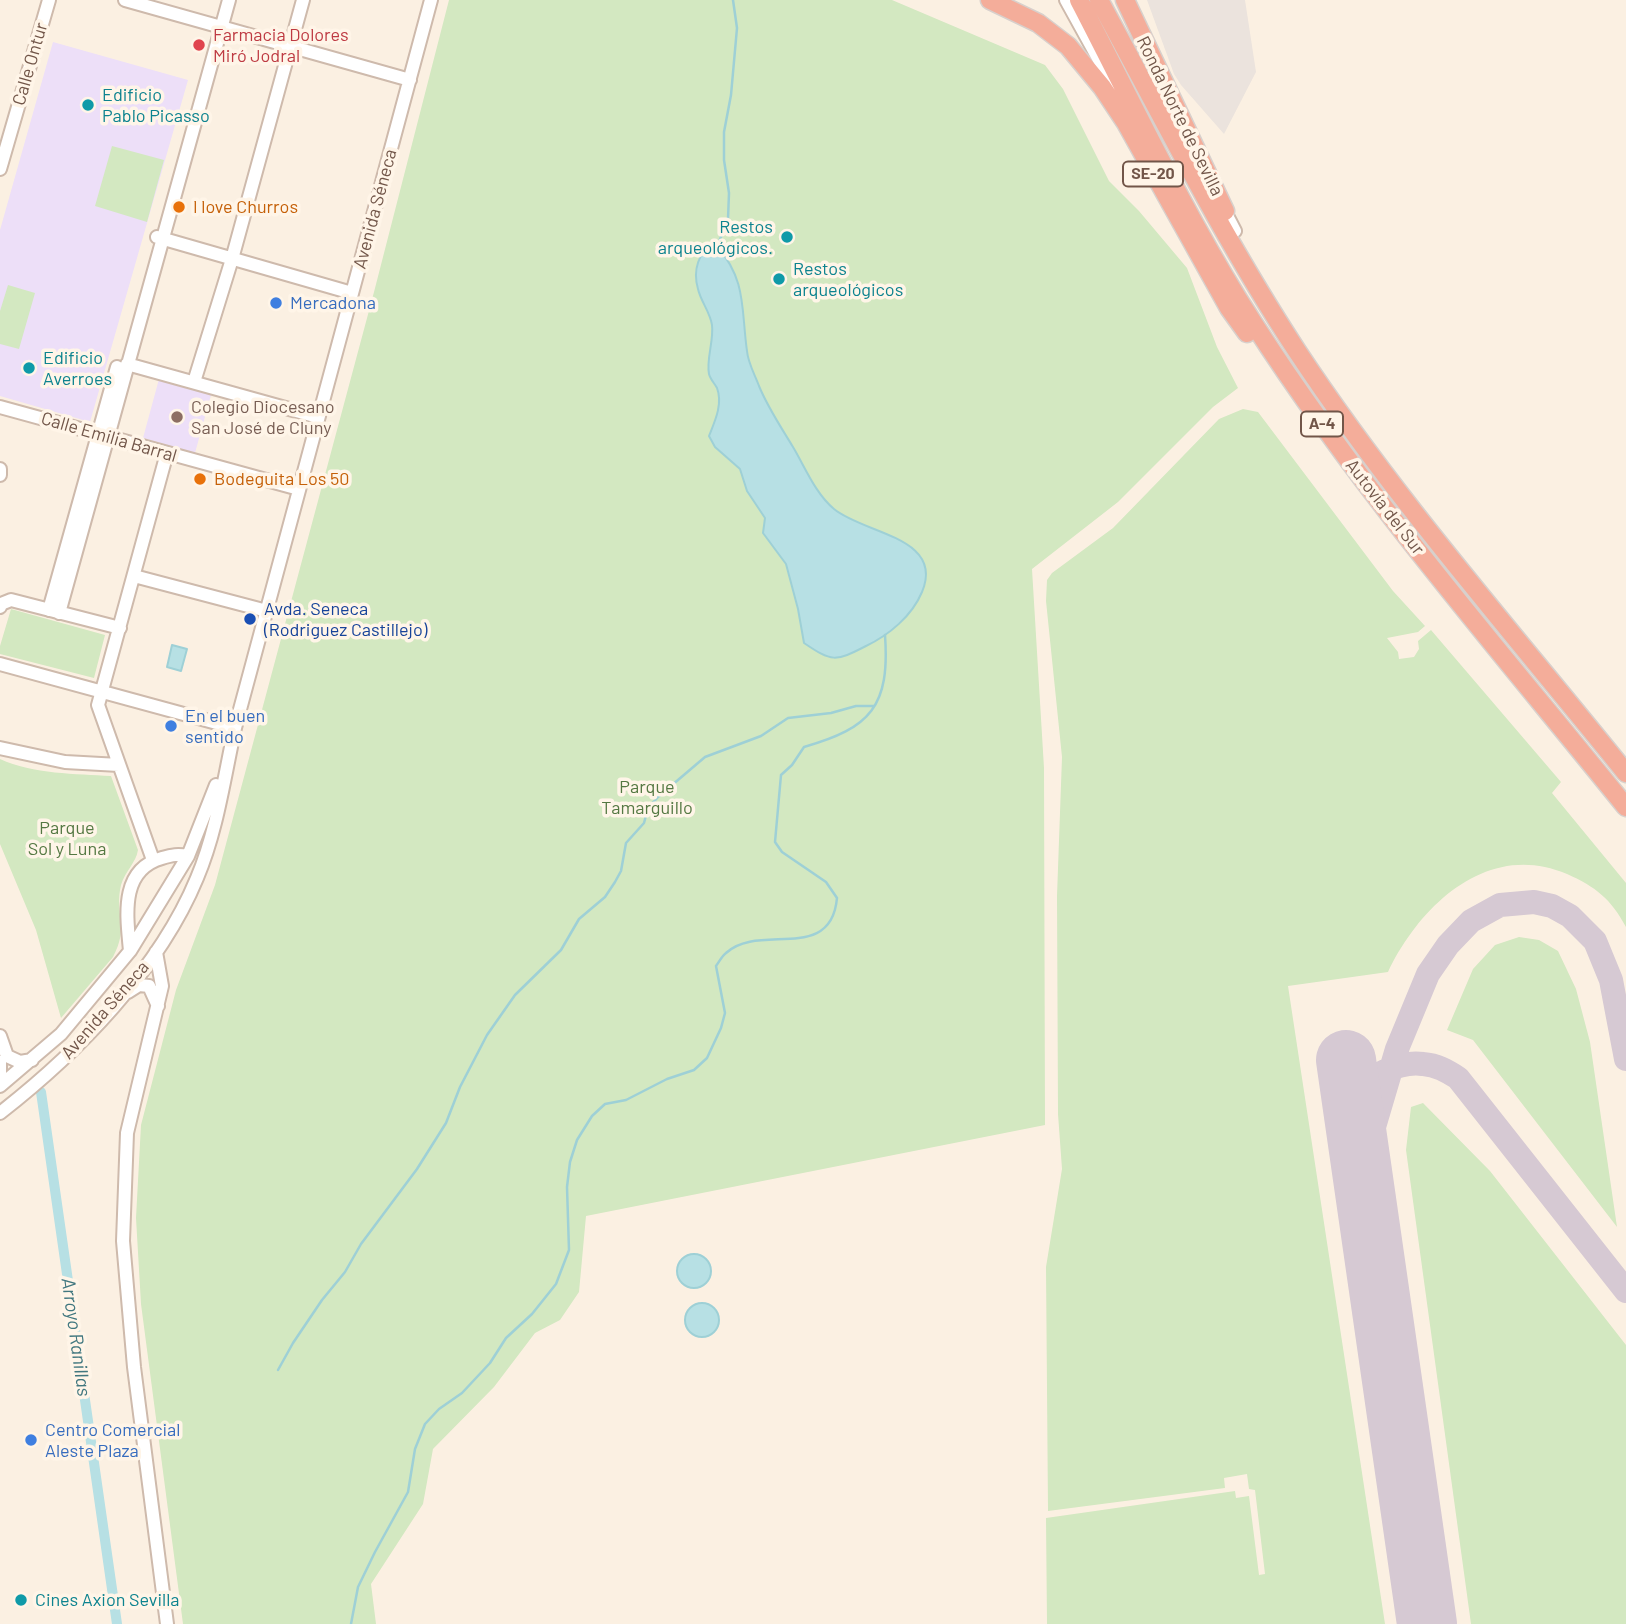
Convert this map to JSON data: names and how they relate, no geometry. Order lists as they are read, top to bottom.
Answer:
{
  "streets": {
    "highway": [
      "Ronda Norte de Sevilla",
      "SE-20",
      "A-4",
      "Autovía del Sur"
    ],
    "street": ["Calle Ontur", "Avenida Séneca", "Calle Emilia Barral"]
  },
  "crossings": [
    ["Ronda Norte de Sevilla", "Autovía del Sur"],
    ["SE-20", "Autovía del Sur"],
    ["Avenida Séneca", "Calle Emilia Barral"]
  ],
  "water": ["Arroyo Ranillas"],
  "parks": ["Parque Tamarguillo", "Parque Sol y Luna"],
  "places": [
    "Farmacia Dolores Miró Jodral",
    "Edificio Pablo Picasso",
    "I love Churros",
    "Restos arqueológicos.",
    "Restos arqueológicos",
    "Mercadona",
    "Edificio Averroes",
    "Colegio Diocesano San José de Cluny",
    "Bodeguita Los 50",
    "Avda. Seneca (Rodriguez Castillejo)",
    "En el buen sentido",
    "Centro Comercial Aleste Plaza",
    "Cines Axion Sevilla"
  ]
}
